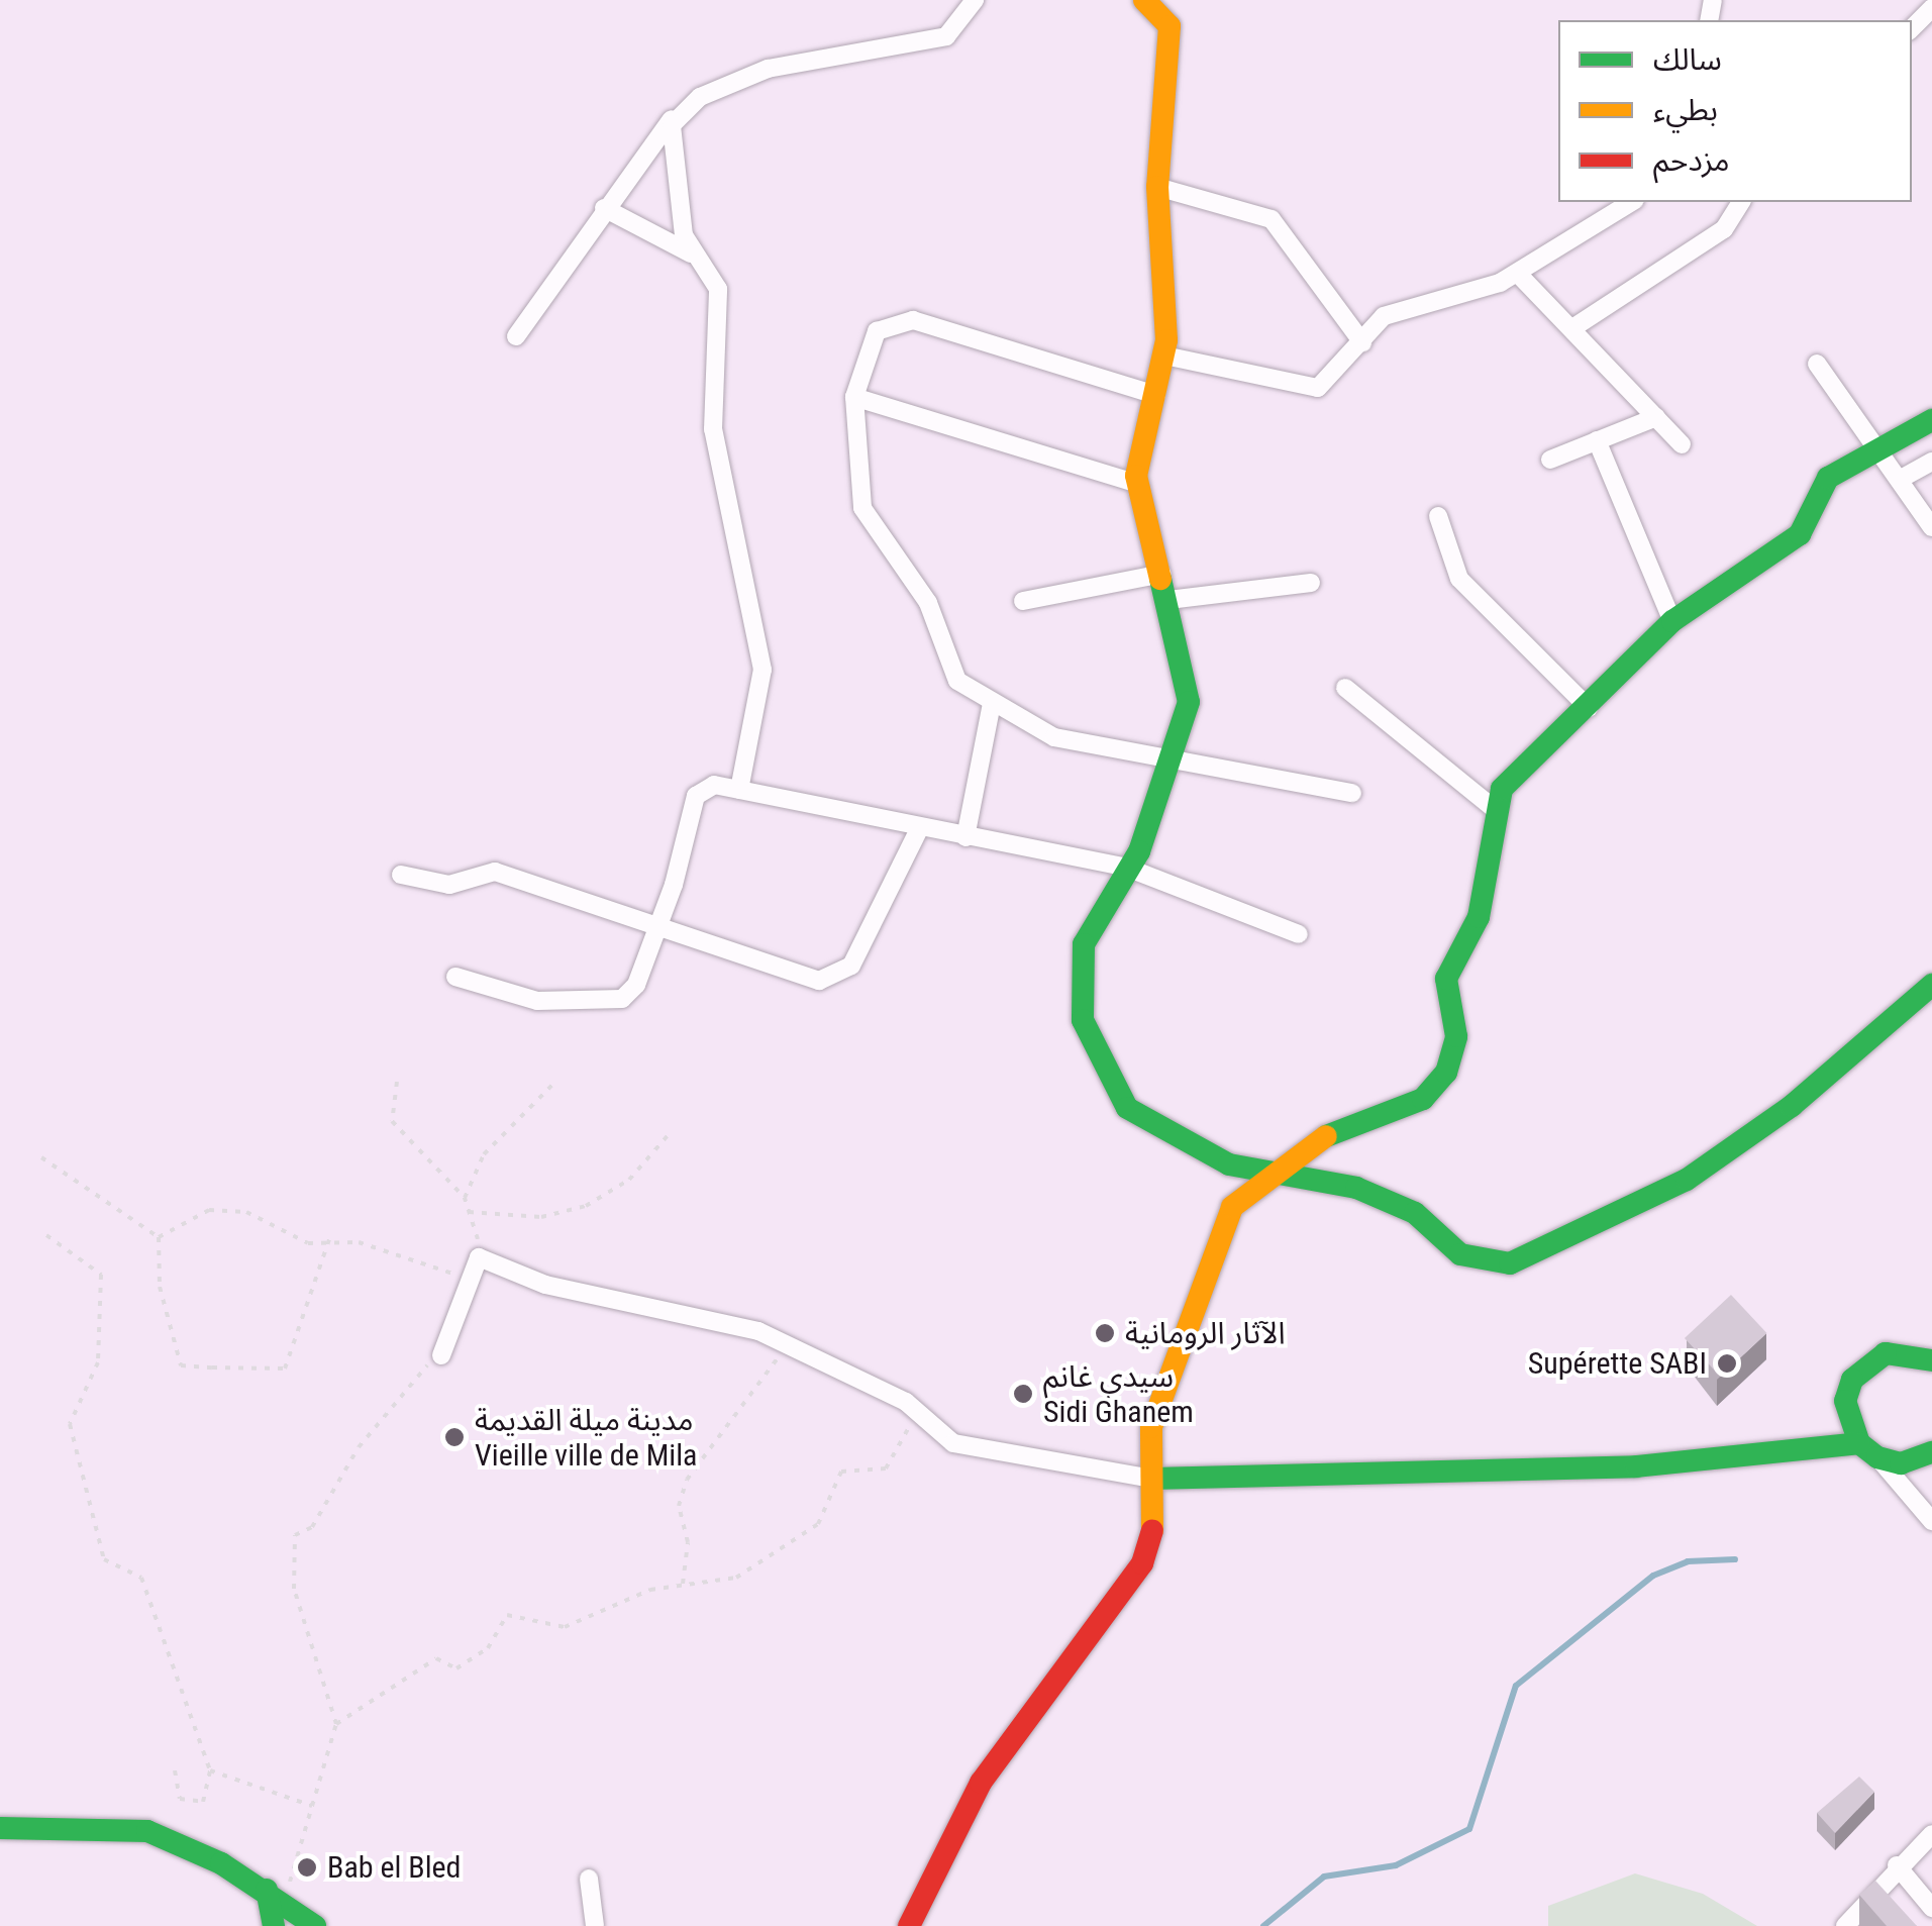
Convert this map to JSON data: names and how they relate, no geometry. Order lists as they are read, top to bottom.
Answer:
{
  "places": [
    "الآثار الرومانية",
    "Supérette SABI",
    "سيدي غانم Sidi Ghanem",
    "مدينة ميلة القديمة Vieille ville de Mila",
    "Bab el Bled"
  ],
  "legend": ["سالك", "بطيء", "مزدحم"]
}
